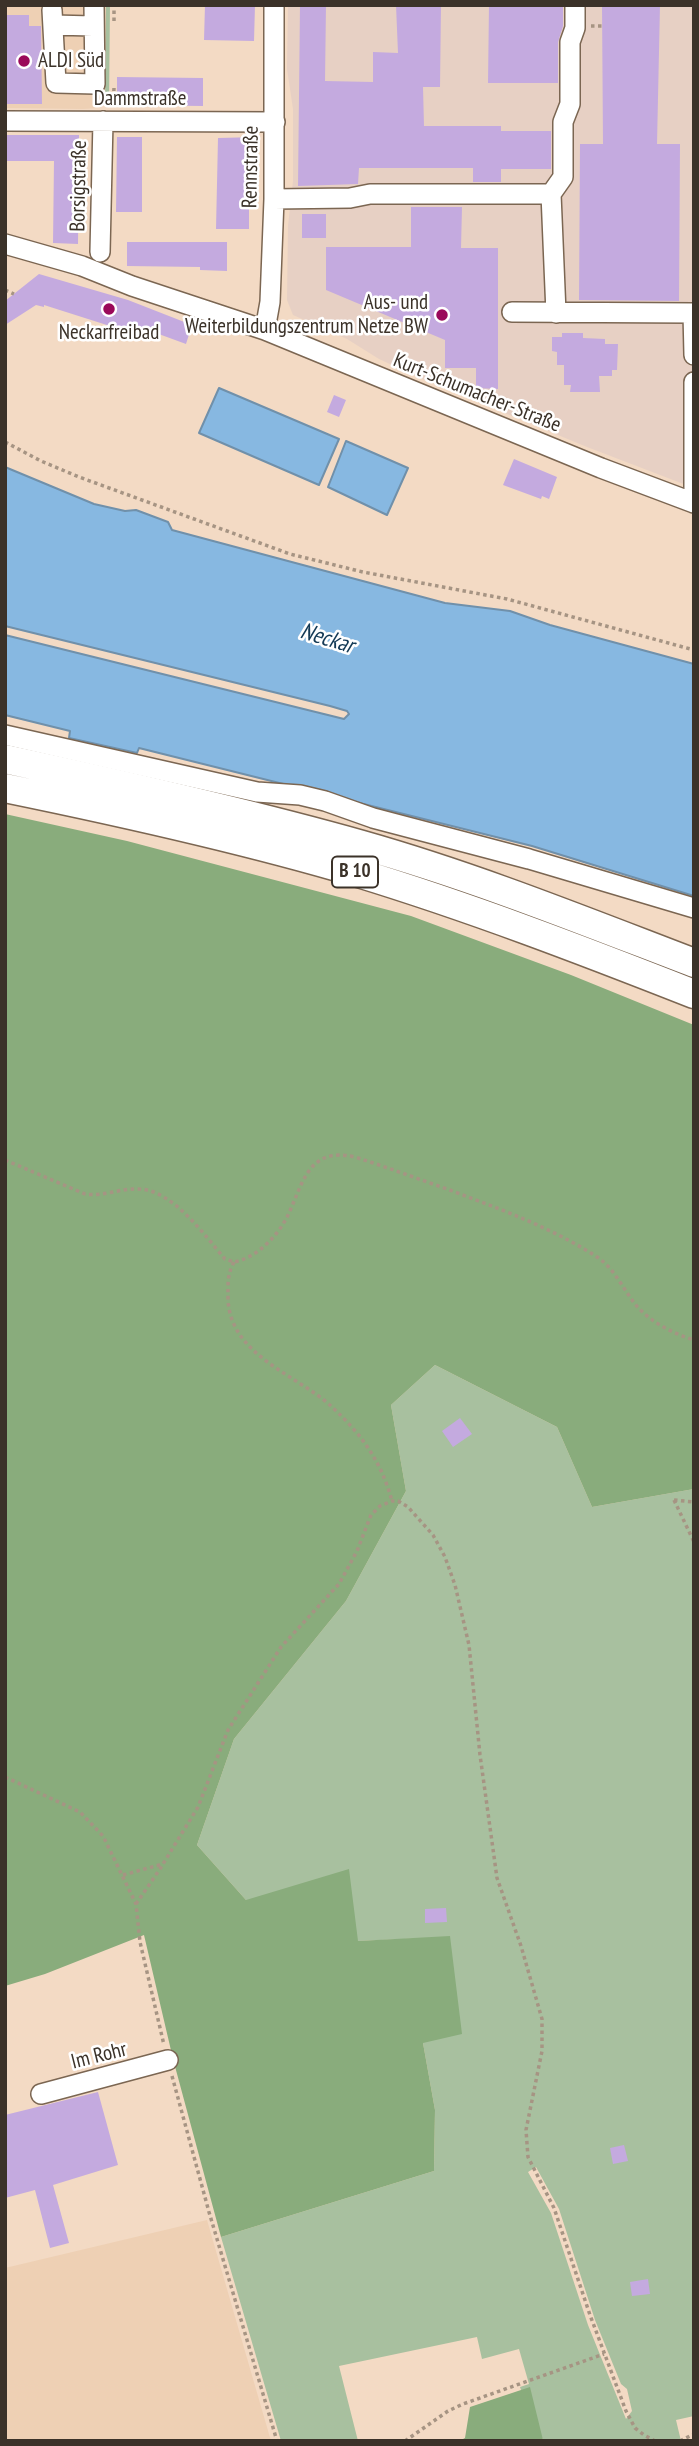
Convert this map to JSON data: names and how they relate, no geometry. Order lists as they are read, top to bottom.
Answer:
{
  "streets": {
    "highway": ["B 10"],
    "street": [
      "Dammstraße",
      "Rennstraße",
      "Borsigstraße",
      "Kurt-Schumacher-Straße",
      "Im Rohr"
    ]
  },
  "crossings": [
    ["Dammstraße", "Rennstraße"],
    ["Dammstraße", "Borsigstraße"],
    ["Rennstraße", "Kurt-Schumacher-Straße"]
  ],
  "water": ["Neckar"],
  "places": ["ALDI Süd", "Neckarfreibad", "Aus- und Weiterbildungszentrum Netze BW"]
}
